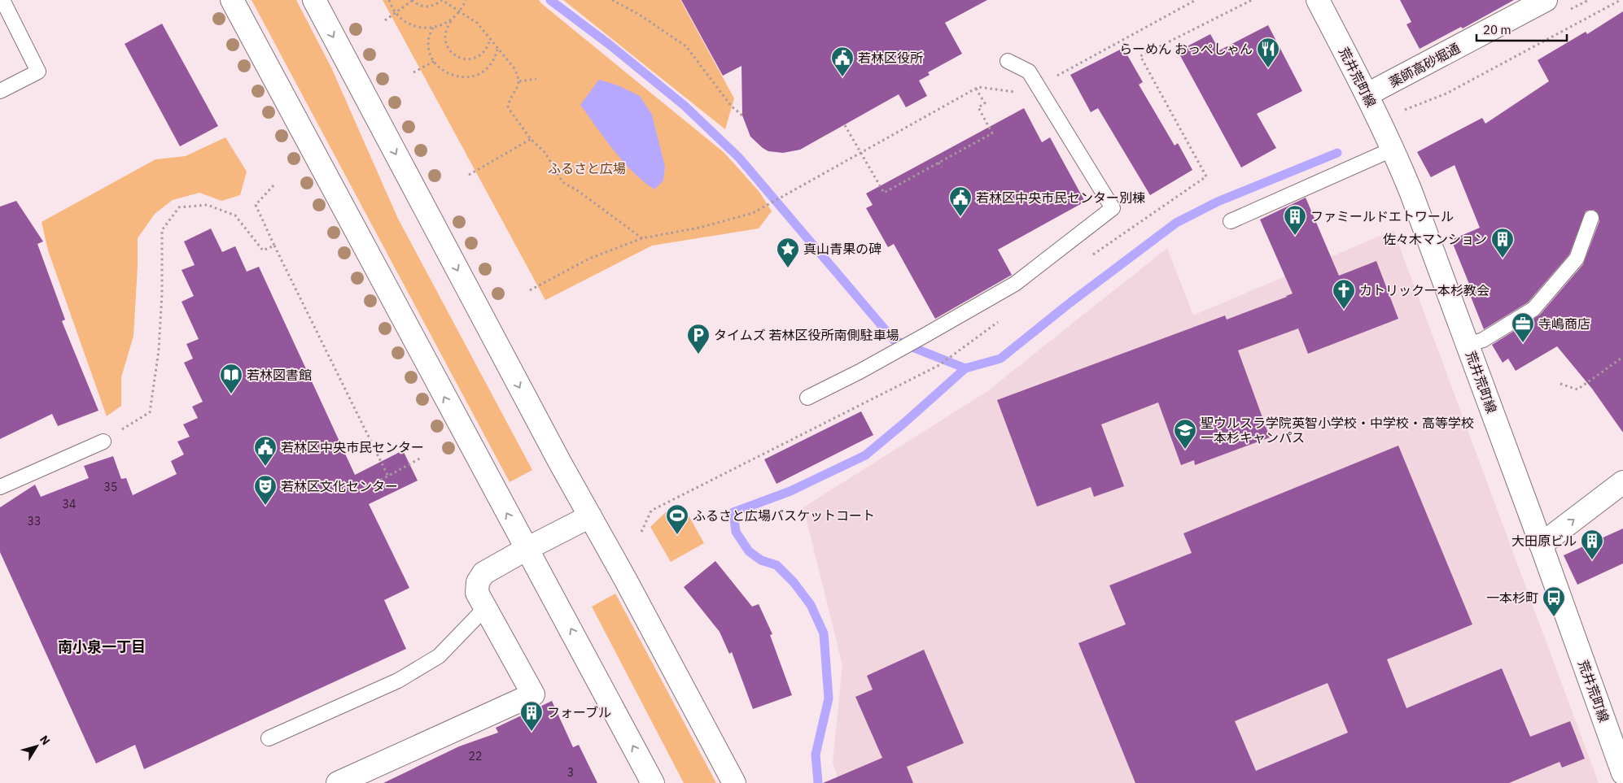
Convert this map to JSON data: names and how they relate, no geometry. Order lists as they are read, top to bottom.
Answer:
{
  "streets": {
    "street": ["薬師高砂堀通", "荒井荒町線"]
  },
  "crossings": [
    ["薬師高砂堀通", "荒井荒町線"]
  ],
  "districts": ["南小泉一丁目"],
  "parks": ["ふるさと広場"],
  "places": {
    "restaurant": ["らーめん おっぺしゃん"],
    "public building": ["若林区役所", "若林区中央市民センター別棟", "若林区中央市民センター"],
    "building": [
      "ファミールドエトワール",
      "佐々木マンション",
      "大田原ビル",
      "フォーブル"
    ],
    "place": ["真山青果の碑"],
    "church": ["カトリック一本杉教会"],
    "office": ["寺嶋商店"],
    "parking": ["タイムズ 若林区役所南側駐車場"],
    "library": ["若林図書館"],
    "school or university": ["聖ウルスラ学院英智小学校・中学校・高等学校 一本杉キャンパス"],
    "theatre": ["若林区文化センター"],
    "sports": ["ふるさと広場バスケットコート"],
    "bus stop": ["一本杉町"]
  },
  "house_numbers": [
    "35",
    "34",
    "33",
    "22",
    "3"
  ],
  "scale_bar": "20 m",
  "north": "top right"
}
